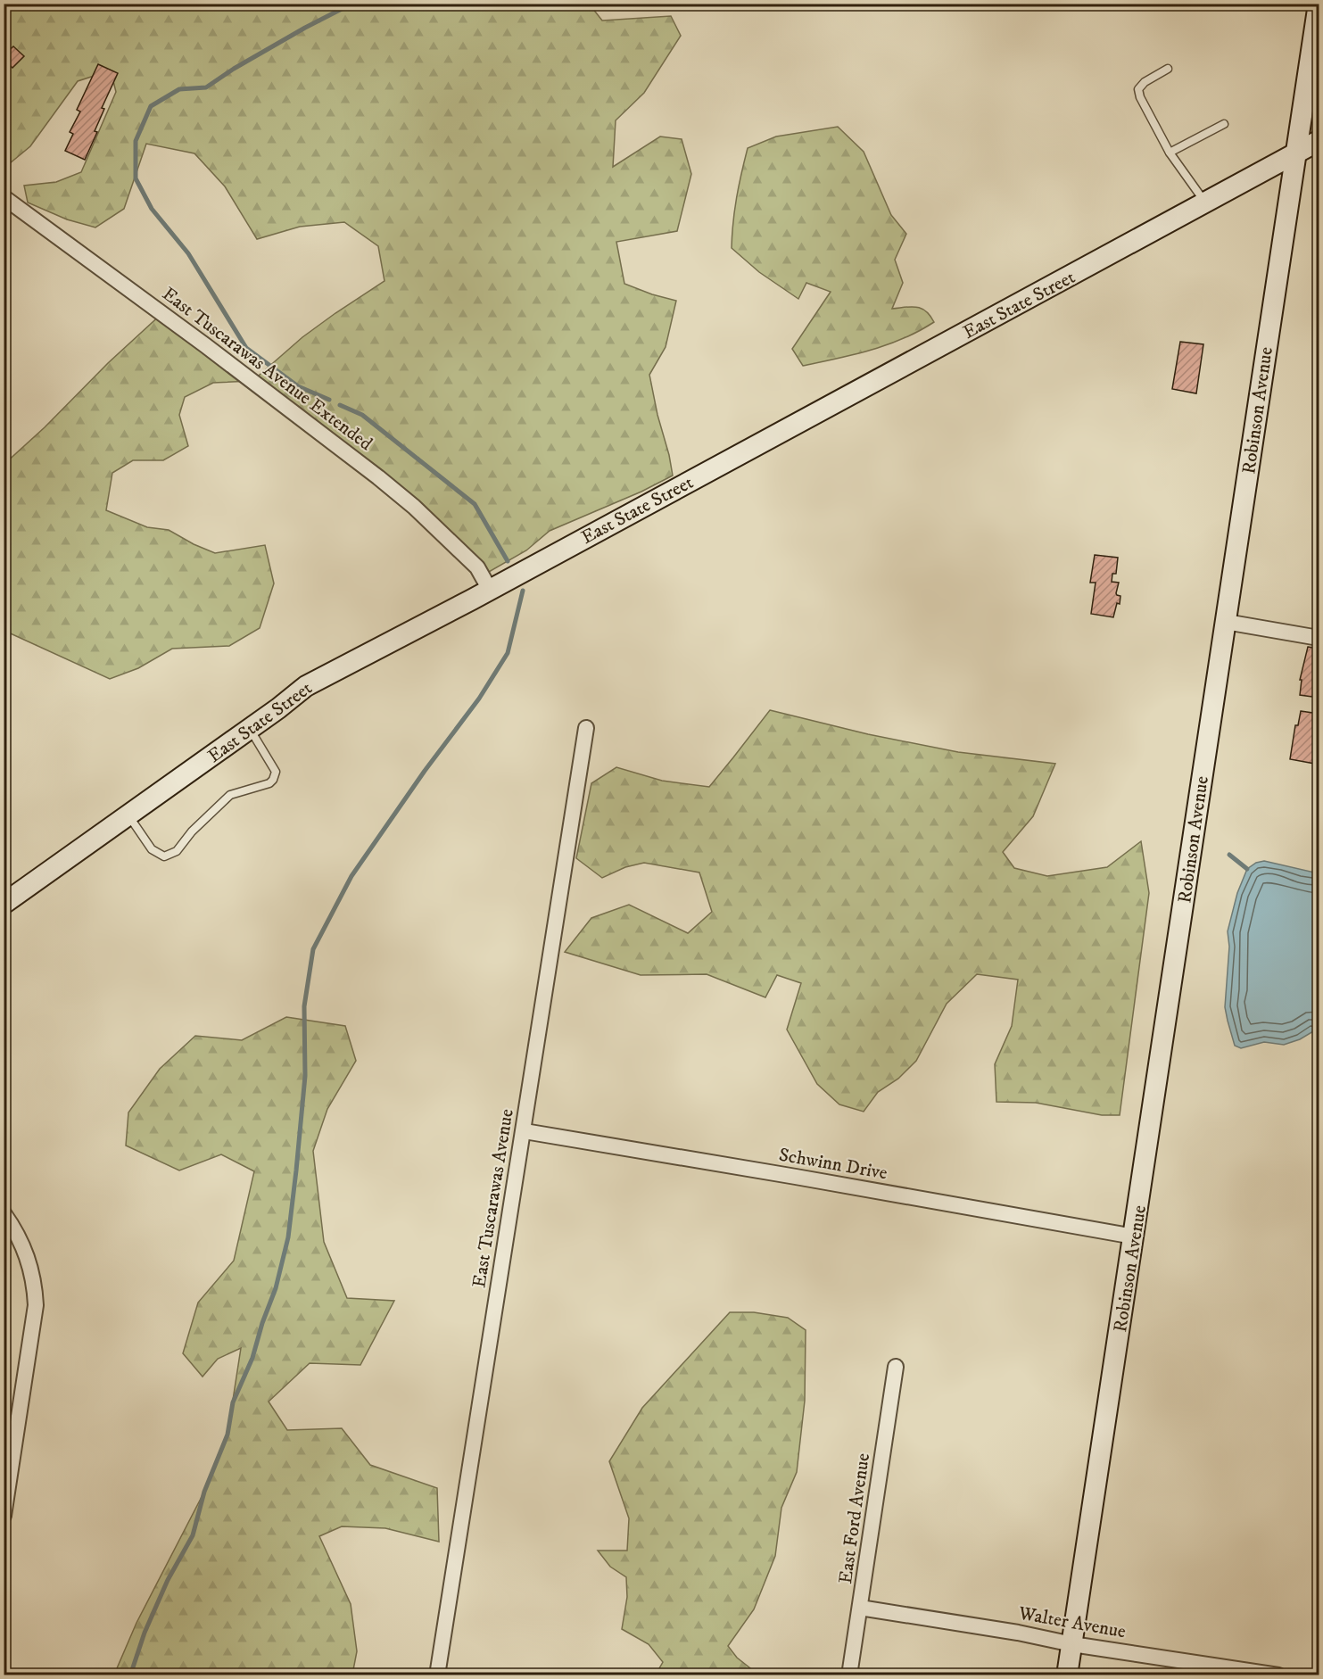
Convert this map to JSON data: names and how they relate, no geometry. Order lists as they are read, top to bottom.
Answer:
{
  "streets": {
    "main road": ["East State Street", "Robinson Avenue"],
    "street": [
      "East Tuscarawas Avenue Extended",
      "Schwinn Drive",
      "East Tuscarawas Avenue",
      "East Ford Avenue",
      "Walter Avenue"
    ]
  },
  "crossings": [
    ["East State Street", "East Tuscarawas Avenue Extended"],
    ["East State Street", "Robinson Avenue"],
    ["Robinson Avenue", "Schwinn Drive"],
    ["Robinson Avenue", "Walter Avenue"],
    ["Schwinn Drive", "East Tuscarawas Avenue"],
    ["East Ford Avenue", "Walter Avenue"]
  ]
}
